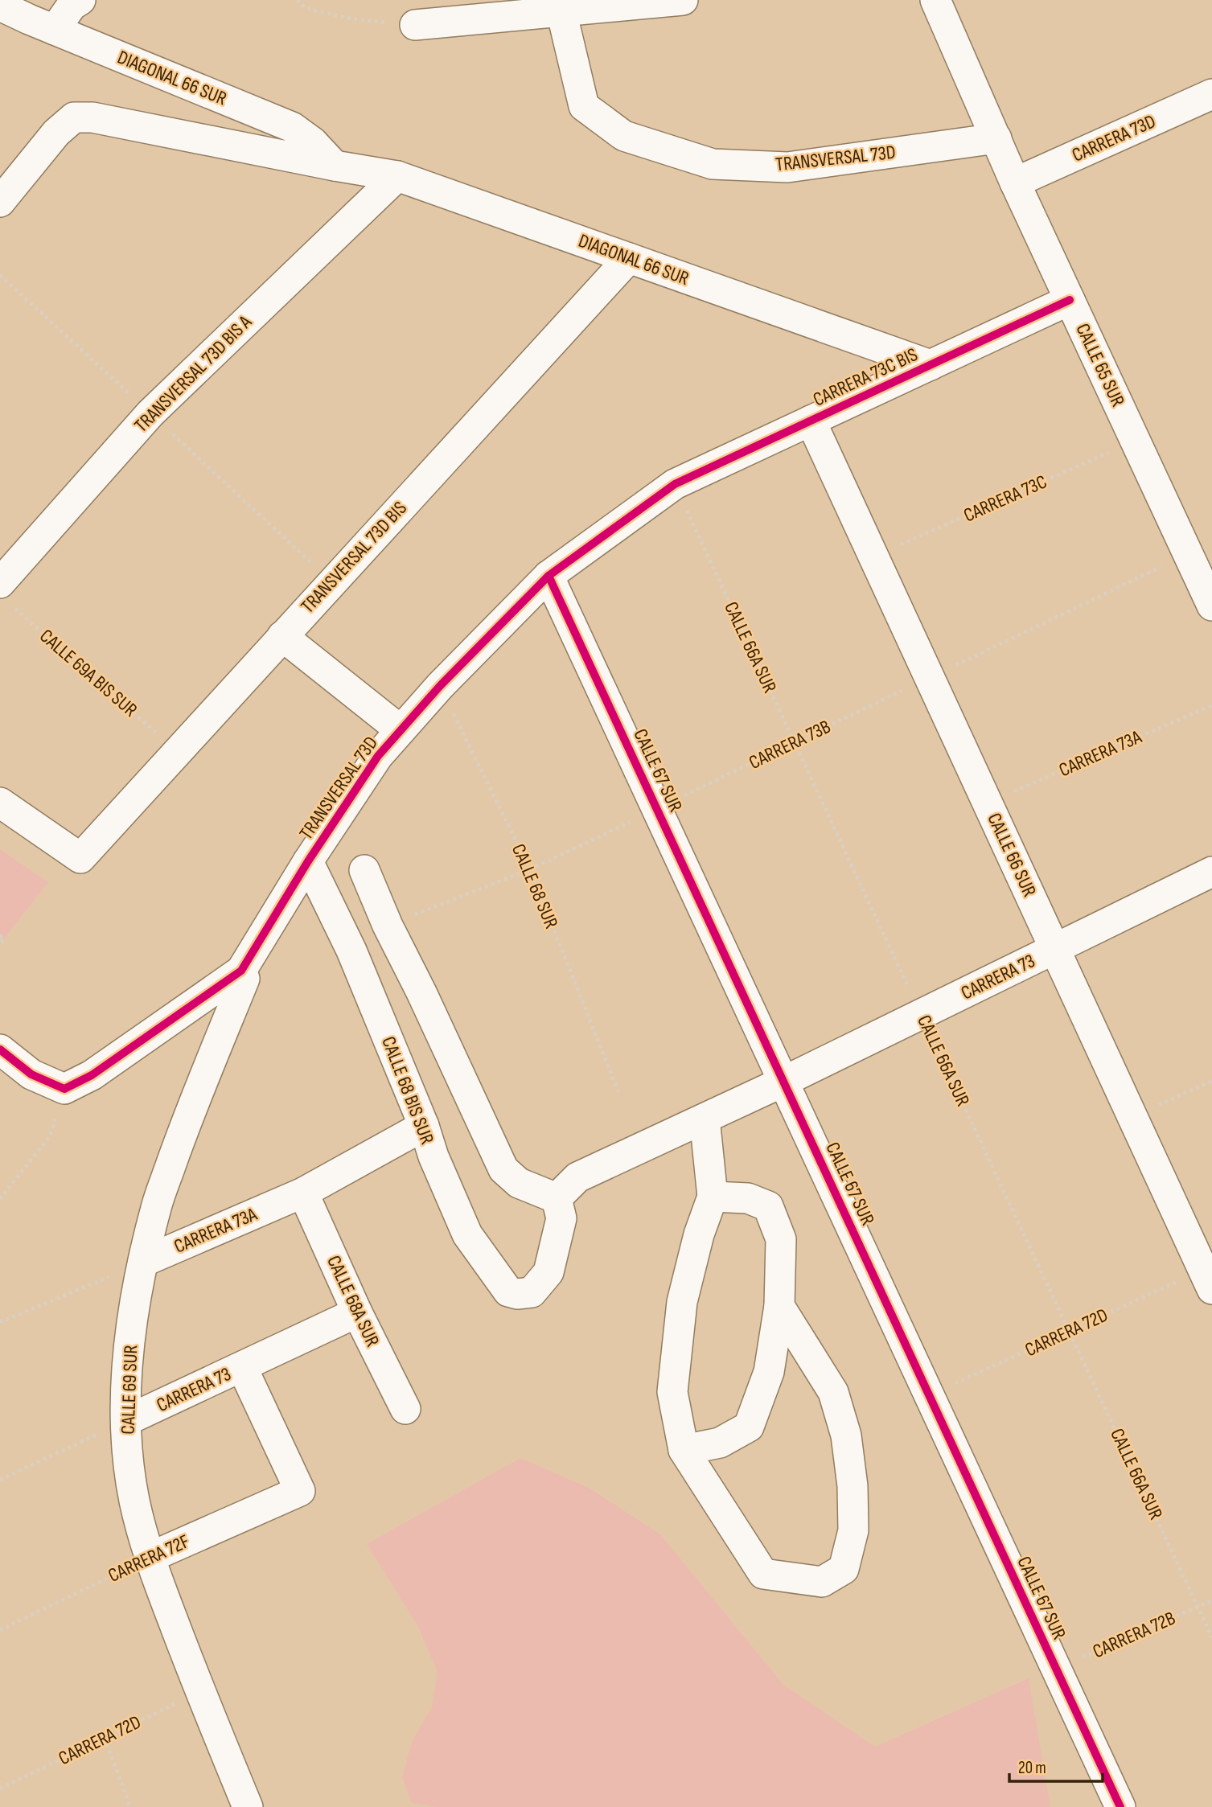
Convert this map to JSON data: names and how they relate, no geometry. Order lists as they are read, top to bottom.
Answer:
{
  "streets": {
    "street": [
      "DIAGONAL 66 SUR",
      "CARRERA 73D",
      "TRANSVERSAL 73D",
      "CALLE 65 SUR",
      "TRANSVERSAL 73D BIS A",
      "CARRERA 73C BIS",
      "TRANSVERSAL 73D BIS",
      "CARRERA 73A",
      "CALLE 67 SUR",
      "CALLE 66 SUR",
      "CARRERA 73",
      "CALLE 68 BIS SUR",
      "CALLE 68A SUR",
      "CALLE 69 SUR",
      "CARRERA 72F"
    ],
    "path": [
      "CARRERA 73C",
      "CALLE 66A SUR",
      "CALLE 69A BIS SUR",
      "CARRERA 73B",
      "CALLE 68 SUR",
      "CARRERA 72D",
      "CARRERA 72B"
    ]
  },
  "crossings": [
    ["DIAGONAL 66 SUR", "TRANSVERSAL 73D BIS A"],
    ["DIAGONAL 66 SUR", "CARRERA 73C BIS"],
    ["DIAGONAL 66 SUR", "TRANSVERSAL 73D BIS"],
    ["CARRERA 73D", "CALLE 65 SUR"],
    ["TRANSVERSAL 73D", "CALLE 65 SUR"],
    ["TRANSVERSAL 73D", "CARRERA 73C BIS"],
    ["TRANSVERSAL 73D", "CALLE 66A SUR"],
    ["TRANSVERSAL 73D", "CALLE 67 SUR"],
    ["TRANSVERSAL 73D", "CALLE 68 SUR"],
    ["TRANSVERSAL 73D", "CALLE 68 BIS SUR"],
    ["TRANSVERSAL 73D", "CALLE 69 SUR"],
    ["CALLE 65 SUR", "CARRERA 73C BIS"],
    ["CALLE 65 SUR", "CARRERA 73C"],
    ["CALLE 65 SUR", "CARRERA 73B"],
    ["TRANSVERSAL 73D BIS A", "CALLE 69A BIS SUR"],
    ["CARRERA 73C BIS", "CALLE 66A SUR"],
    ["CARRERA 73C BIS", "CALLE 66 SUR"],
    ["CARRERA 73C", "CALLE 66 SUR"],
    ["TRANSVERSAL 73D BIS", "CALLE 69A BIS SUR"],
    ["CALLE 66A SUR", "CARRERA 73B"],
    ["CALLE 66A SUR", "CARRERA 73"],
    ["CALLE 66A SUR", "CARRERA 72D"],
    ["CALLE 66A SUR", "CARRERA 72B"],
    ["CARRERA 73B", "CALLE 67 SUR"],
    ["CARRERA 73B", "CALLE 66 SUR"],
    ["CARRERA 73B", "CALLE 68 SUR"],
    ["CARRERA 73A", "CALLE 66 SUR"],
    ["CARRERA 73A", "CALLE 68 BIS SUR"],
    ["CARRERA 73A", "CALLE 68A SUR"],
    ["CARRERA 73A", "CALLE 69 SUR"],
    ["CALLE 67 SUR", "CARRERA 73"],
    ["CALLE 67 SUR", "CARRERA 72D"],
    ["CALLE 67 SUR", "CARRERA 72B"],
    ["CALLE 66 SUR", "CARRERA 73"],
    ["CALLE 66 SUR", "CARRERA 72D"],
    ["CARRERA 73", "CALLE 68 BIS SUR"],
    ["CARRERA 73", "CALLE 68A SUR"],
    ["CARRERA 73", "CALLE 69 SUR"],
    ["CARRERA 73", "CARRERA 72F"],
    ["CARRERA 72D", "CALLE 69 SUR"],
    ["CALLE 69 SUR", "CARRERA 72F"]
  ],
  "scale_bar": "20 m"
}
